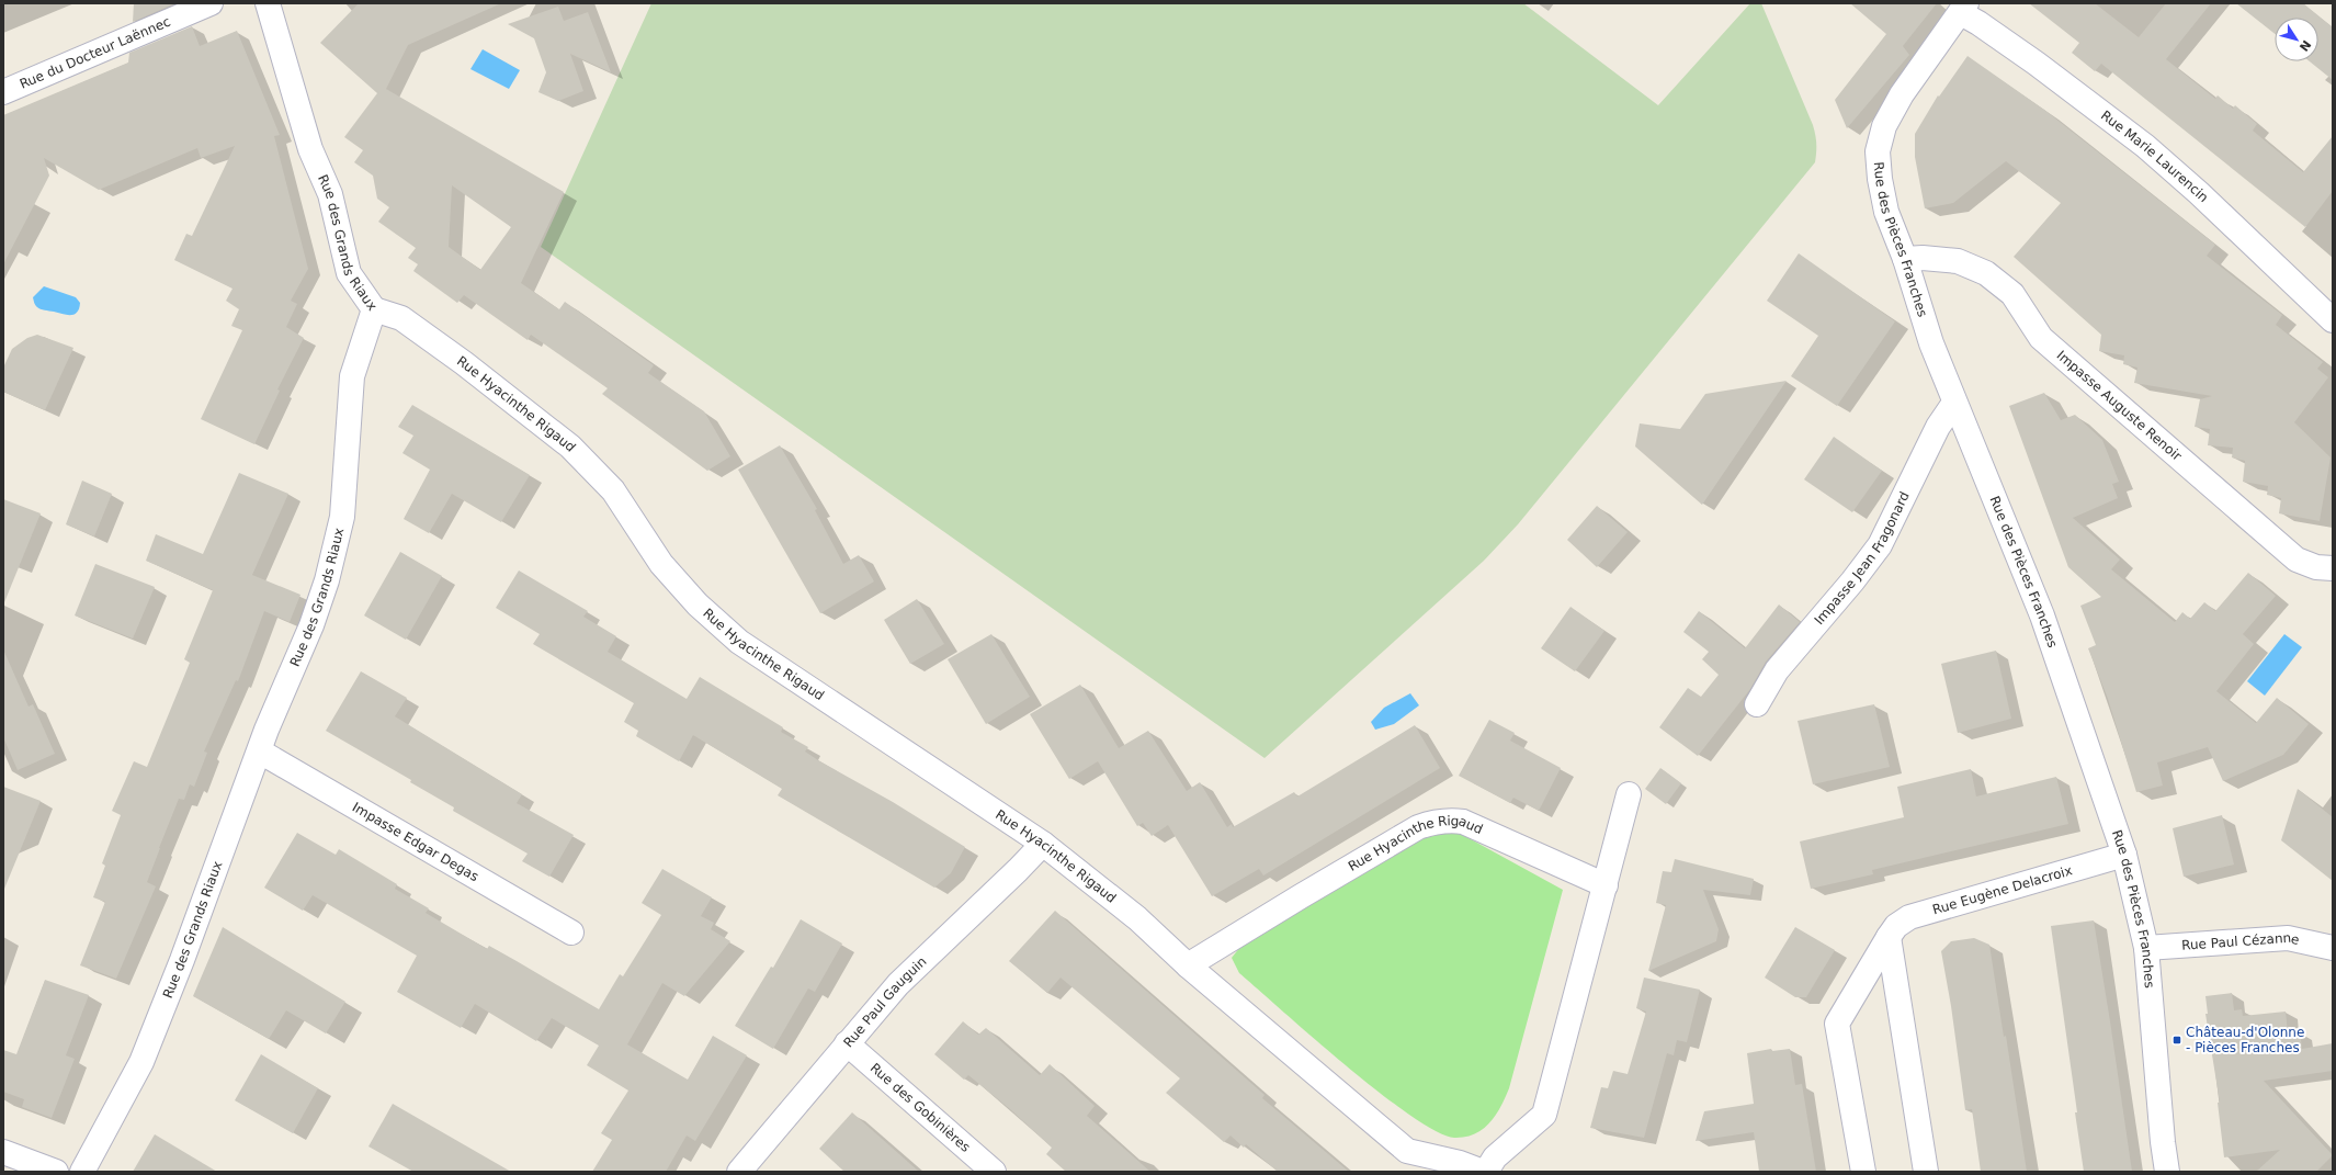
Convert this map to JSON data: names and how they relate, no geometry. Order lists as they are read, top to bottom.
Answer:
{
  "streets": {
    "street": [
      "Rue du Docteur Laënnec",
      "Rue Marie Laurencin",
      "Rue des Pièces Franches",
      "Rue des Grands Riaux",
      "Rue Hyacinthe Rigaud",
      "Impasse Auguste Renoir",
      "Impasse Jean Fragonard",
      "Impasse Edgar Degas",
      "Rue Eugène Delacroix",
      "Rue Paul Cézanne",
      "Rue Paul Gauguin",
      "Rue des Gobinières"
    ]
  },
  "crossings": [
    ["Rue Marie Laurencin", "Rue des Pièces Franches"],
    ["Rue des Pièces Franches", "Impasse Auguste Renoir"],
    ["Rue des Pièces Franches", "Impasse Jean Fragonard"],
    ["Rue des Pièces Franches", "Rue Eugène Delacroix"],
    ["Rue des Pièces Franches", "Rue Paul Cézanne"],
    ["Rue des Grands Riaux", "Rue Hyacinthe Rigaud"],
    ["Rue des Grands Riaux", "Impasse Edgar Degas"],
    ["Rue Hyacinthe Rigaud", "Rue Paul Gauguin"],
    ["Rue Paul Gauguin", "Rue des Gobinières"]
  ],
  "places": {
    "transit": ["Château-d'Olonne - Pièces Franches"]
  },
  "north": "bottom right"
}
